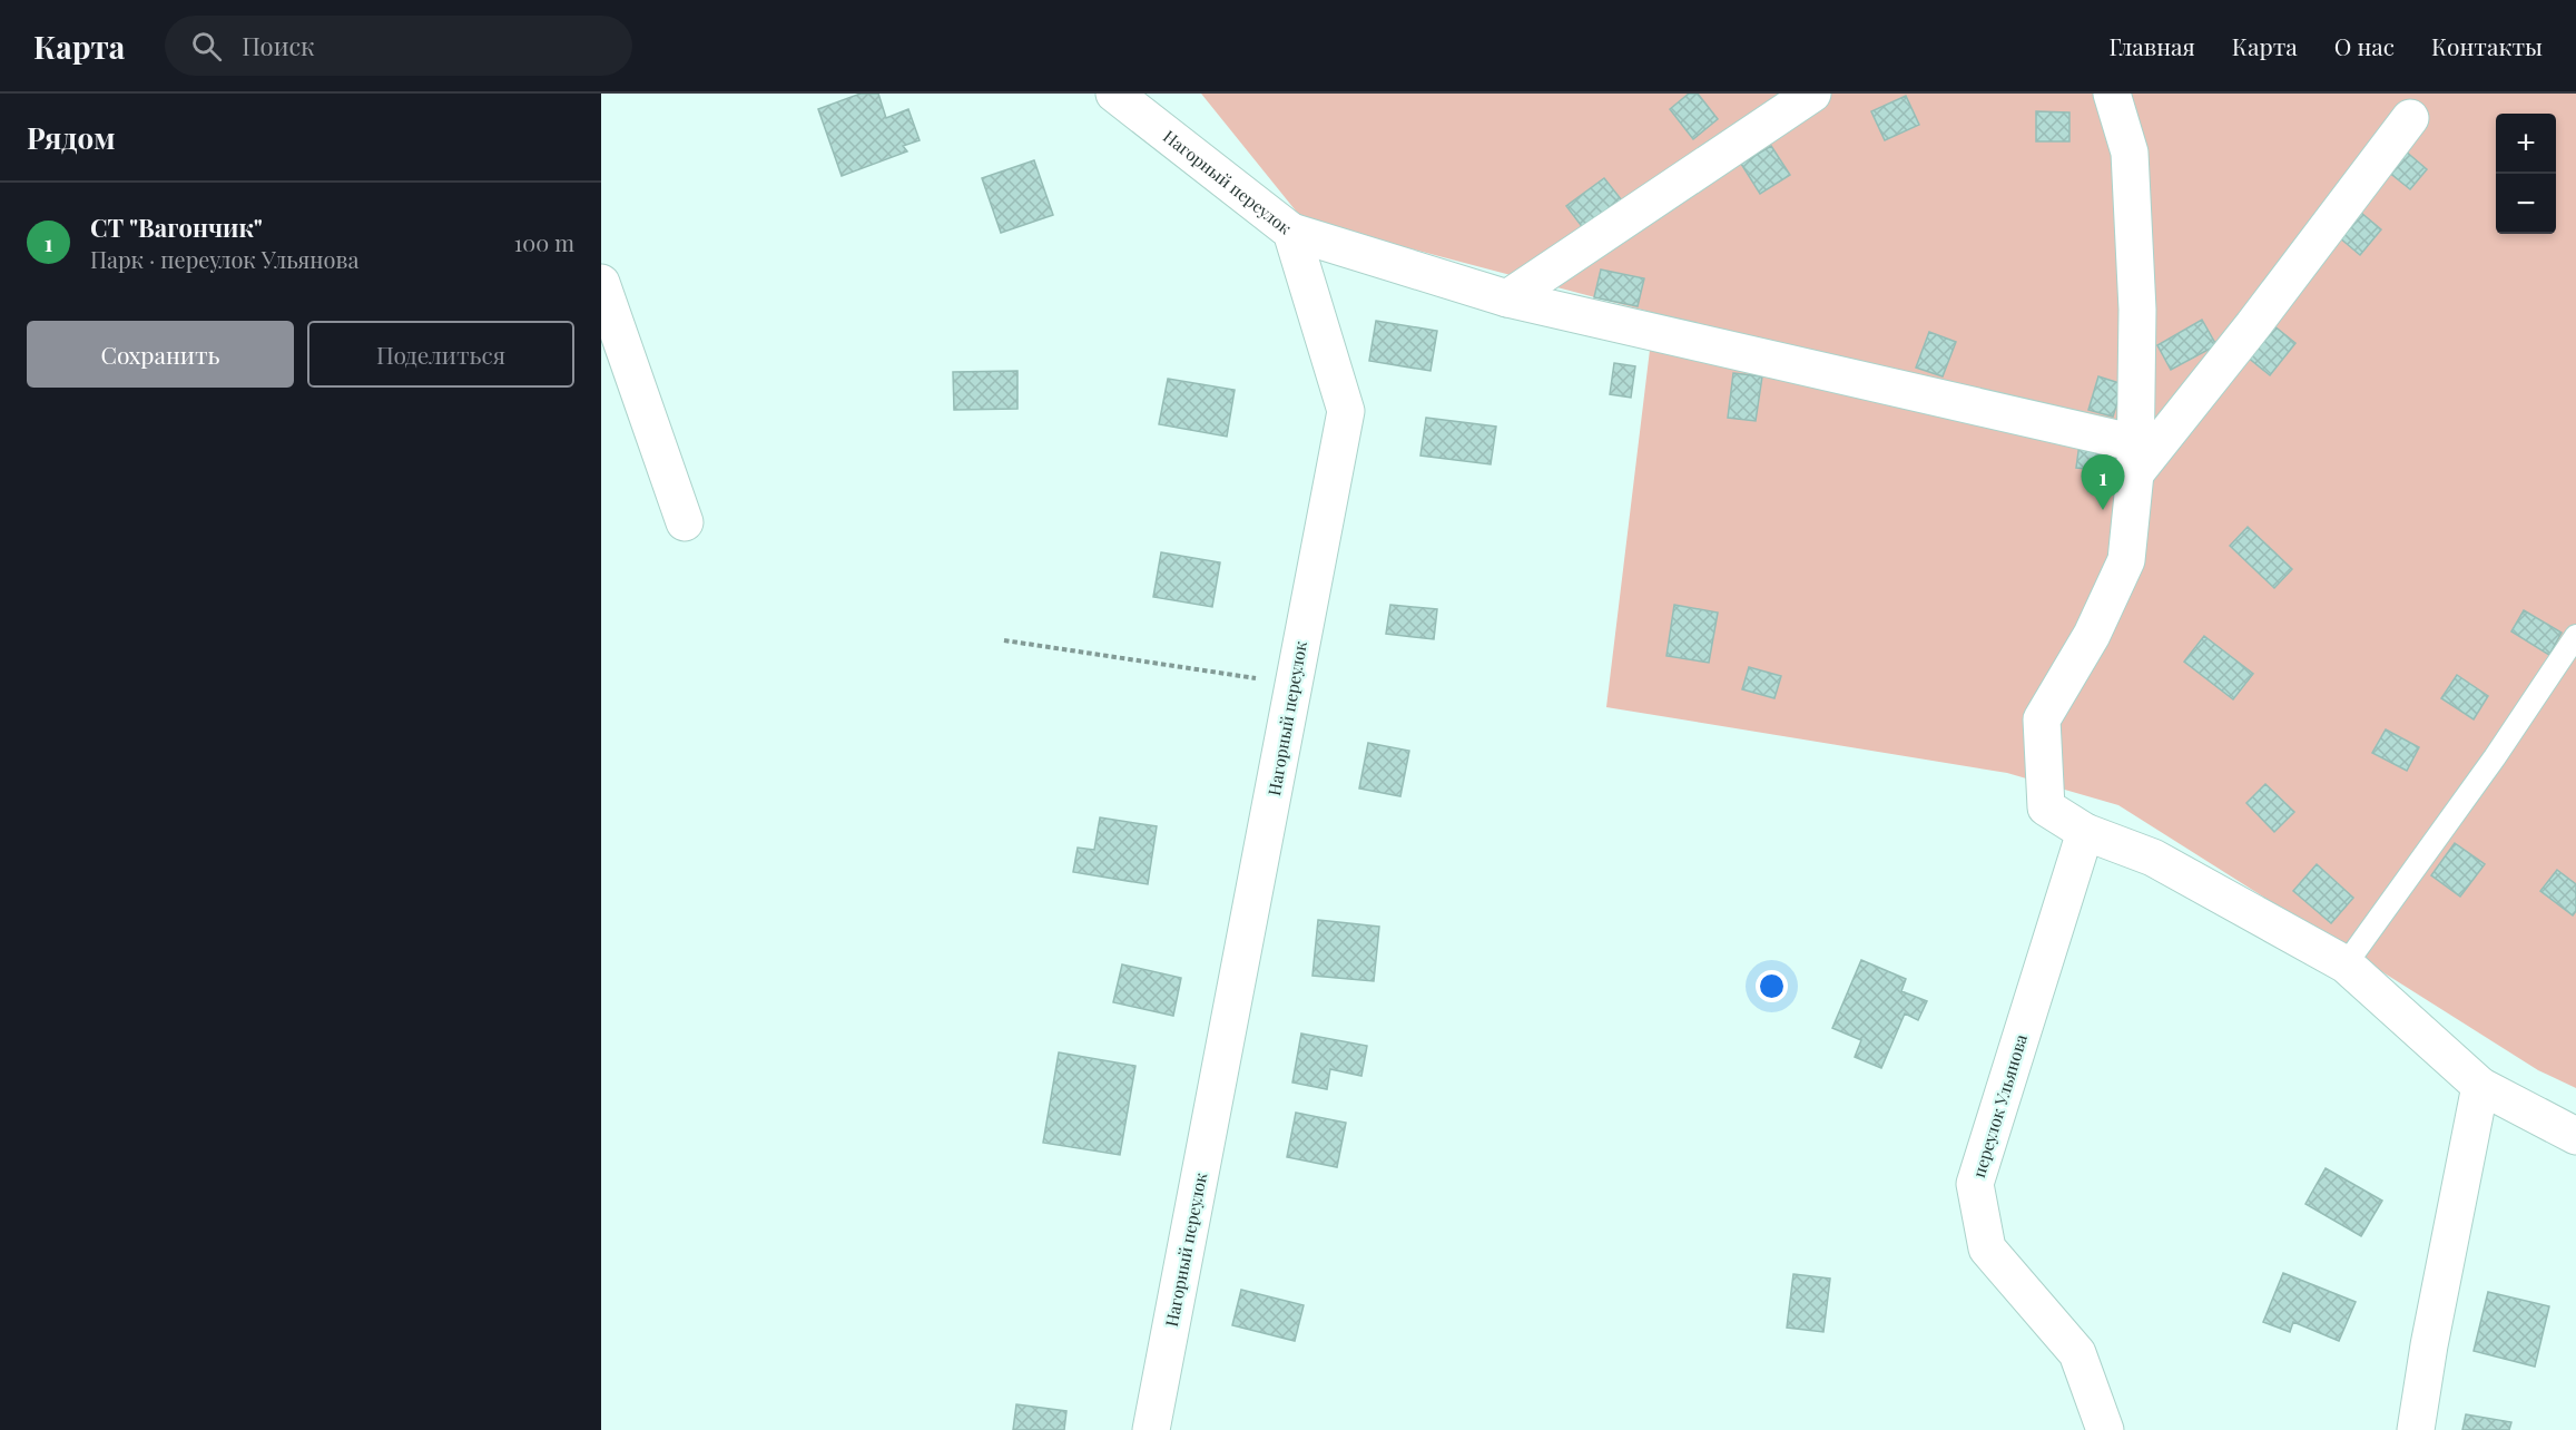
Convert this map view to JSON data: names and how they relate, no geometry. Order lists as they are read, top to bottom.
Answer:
{
  "streets": {
    "street": ["Нагорный переулок", "переулок Ульянова"]
  },
  "page": {
    "header": "Карта",
    "search": "Поиск",
    "nav": [
      "Главная",
      "Карта",
      "О нас",
      "Контакты"
    ],
    "heading": "Рядом",
    "map_buttons": ["+", "−"],
    "list": [
      {
        "mark": "1",
        "name": "СТ \"Вагончик\"",
        "note": "Парк · переулок Ульянова",
        "value": "100 m"
      }
    ],
    "buttons": ["Сохранить", "Поделиться"],
    "pins": "1"
  }
}
